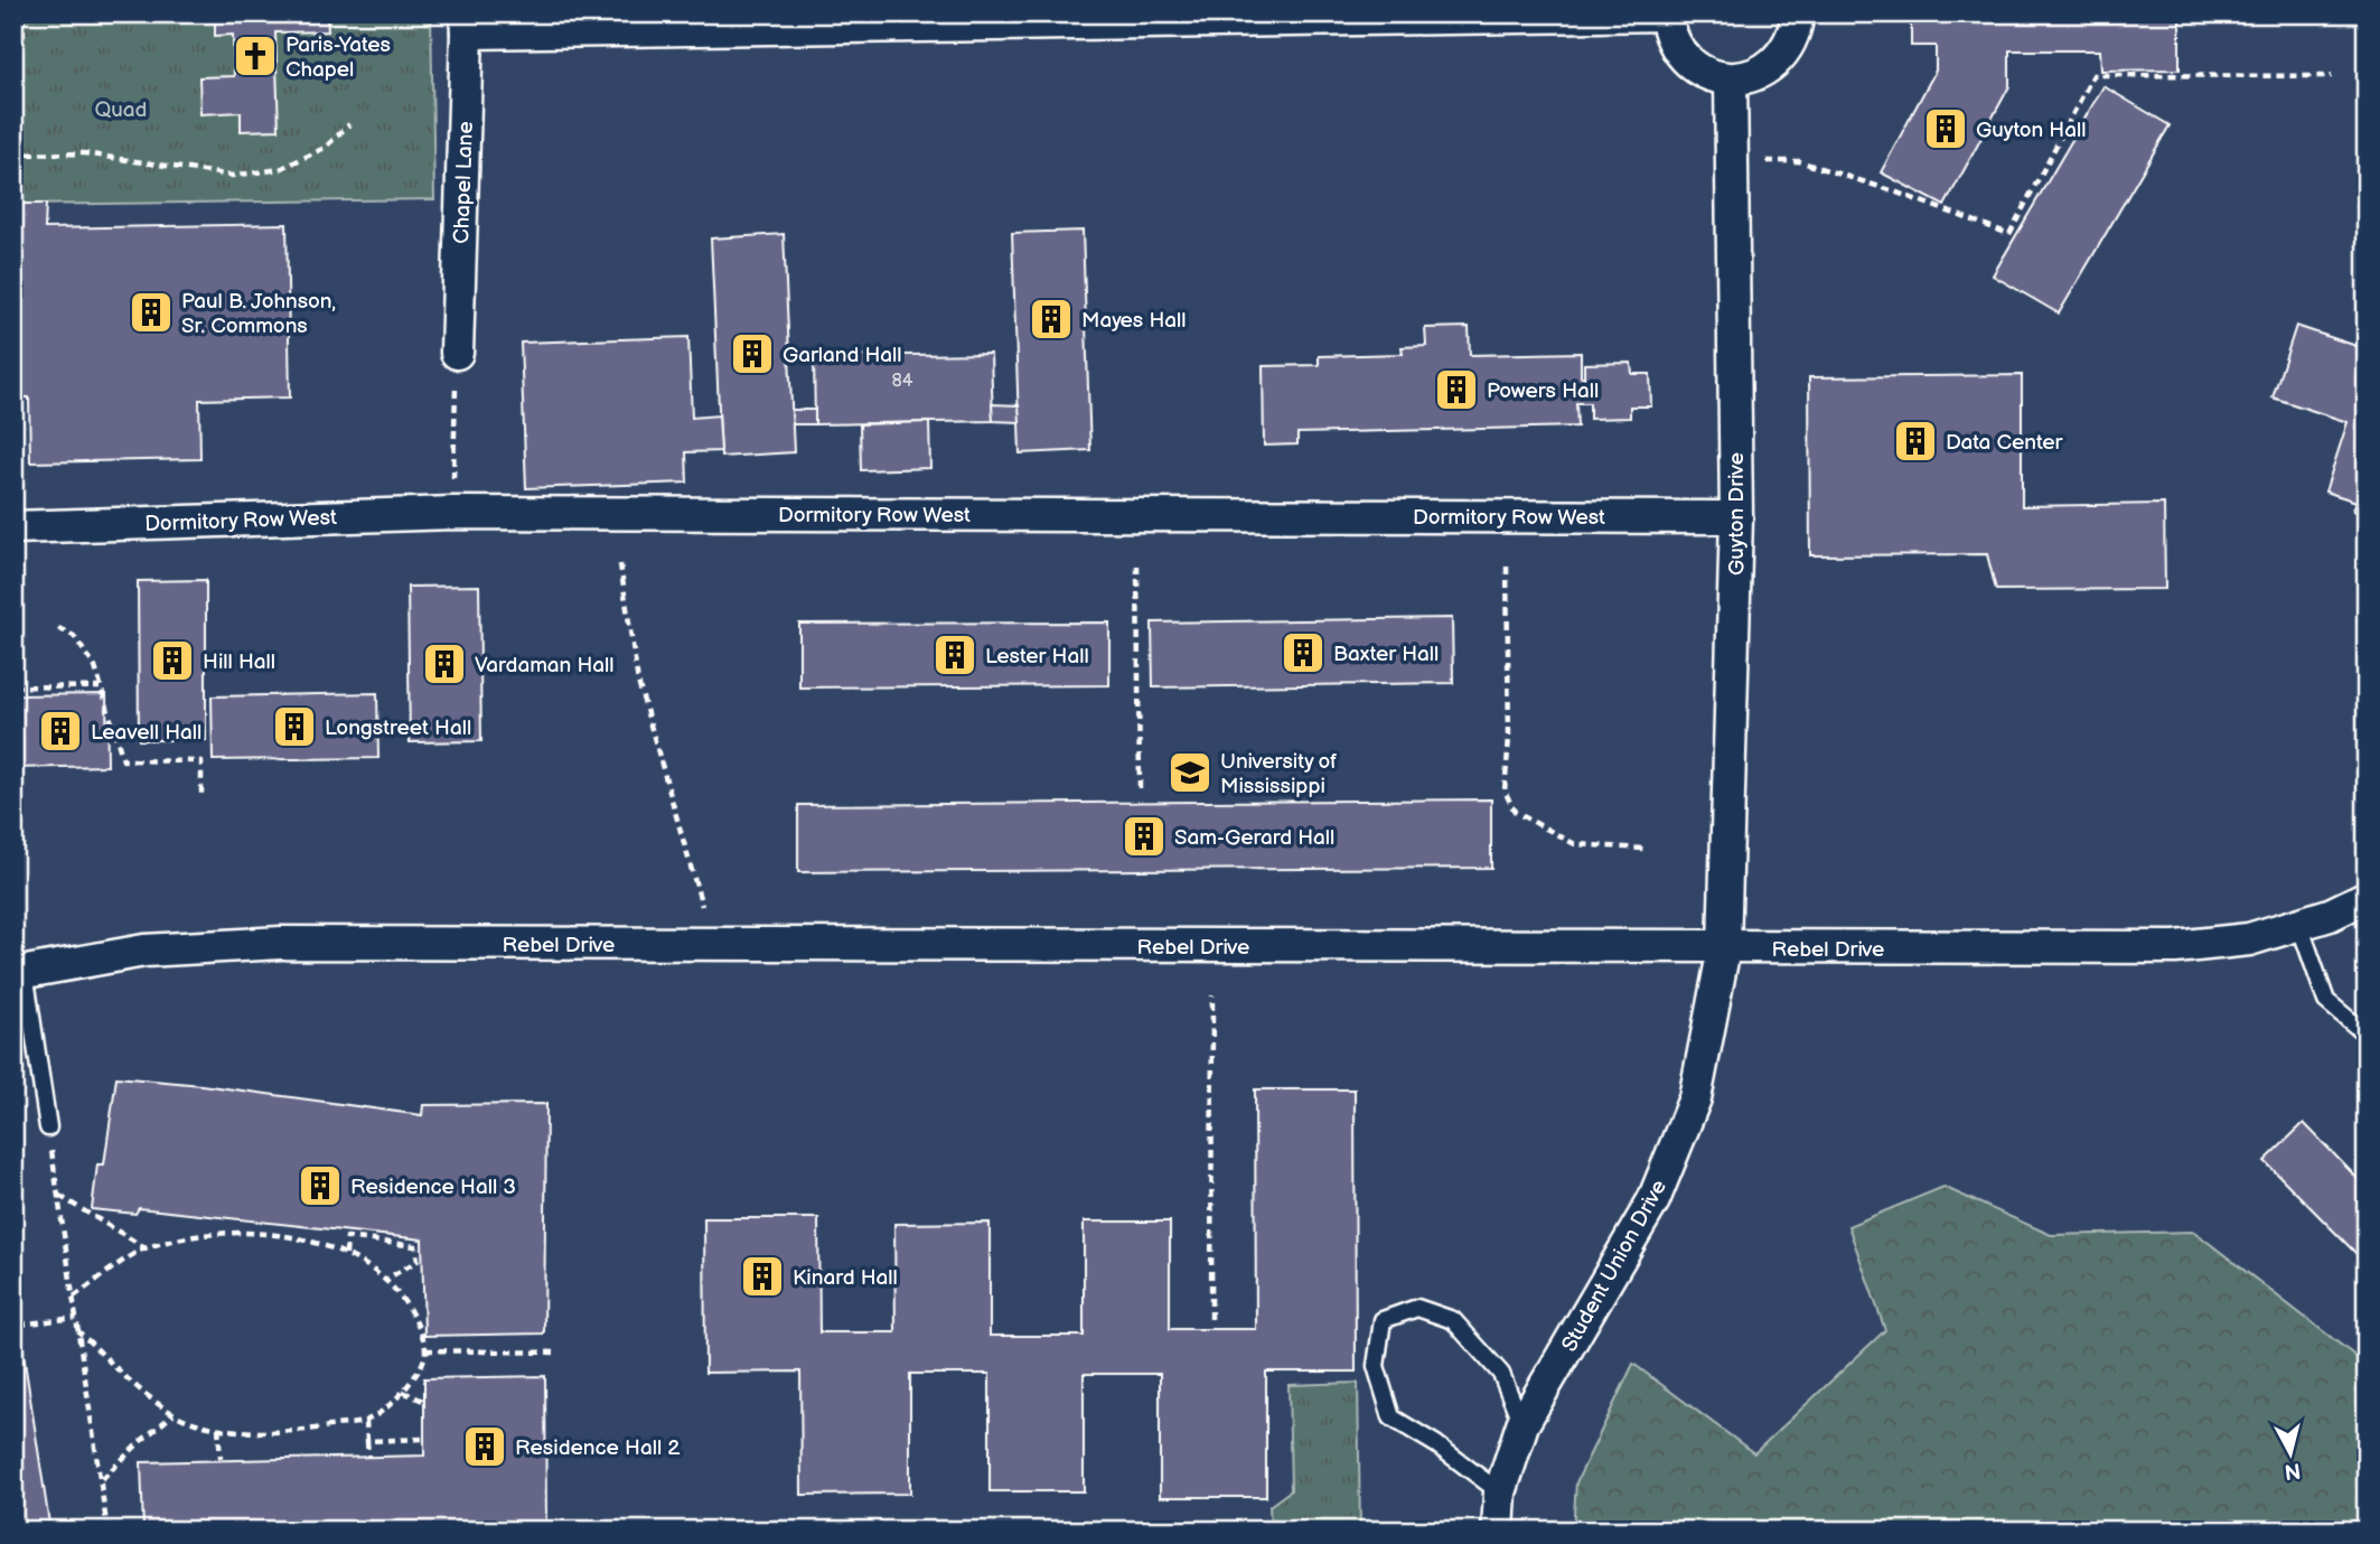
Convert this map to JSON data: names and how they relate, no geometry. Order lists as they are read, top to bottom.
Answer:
{
  "streets": {
    "street": [
      "Chapel Lane",
      "Dormitory Row West",
      "Guyton Drive",
      "Rebel Drive",
      "Student Union Drive"
    ]
  },
  "crossings": [
    ["Dormitory Row West", "Guyton Drive"],
    ["Guyton Drive", "Rebel Drive"],
    ["Guyton Drive", "Student Union Drive"],
    ["Rebel Drive", "Student Union Drive"]
  ],
  "parks": ["Quad"],
  "places": {
    "church": ["Paris-Yates Chapel"],
    "building": [
      "Guyton Hall",
      "Paul B. Johnson, Sr. Commons",
      "Mayes Hall",
      "Garland Hall",
      "Powers Hall",
      "Data Center",
      "Baxter Hall",
      "Lester Hall",
      "Hill Hall",
      "Vardaman Hall",
      "Longstreet Hall",
      "Leavell Hall",
      "Sam-Gerard Hall",
      "Residence Hall 3",
      "Kinard Hall",
      "Residence Hall 2"
    ],
    "school or university": ["University of Mississippi"]
  },
  "house_numbers": ["84"],
  "north": "bottom"
}
